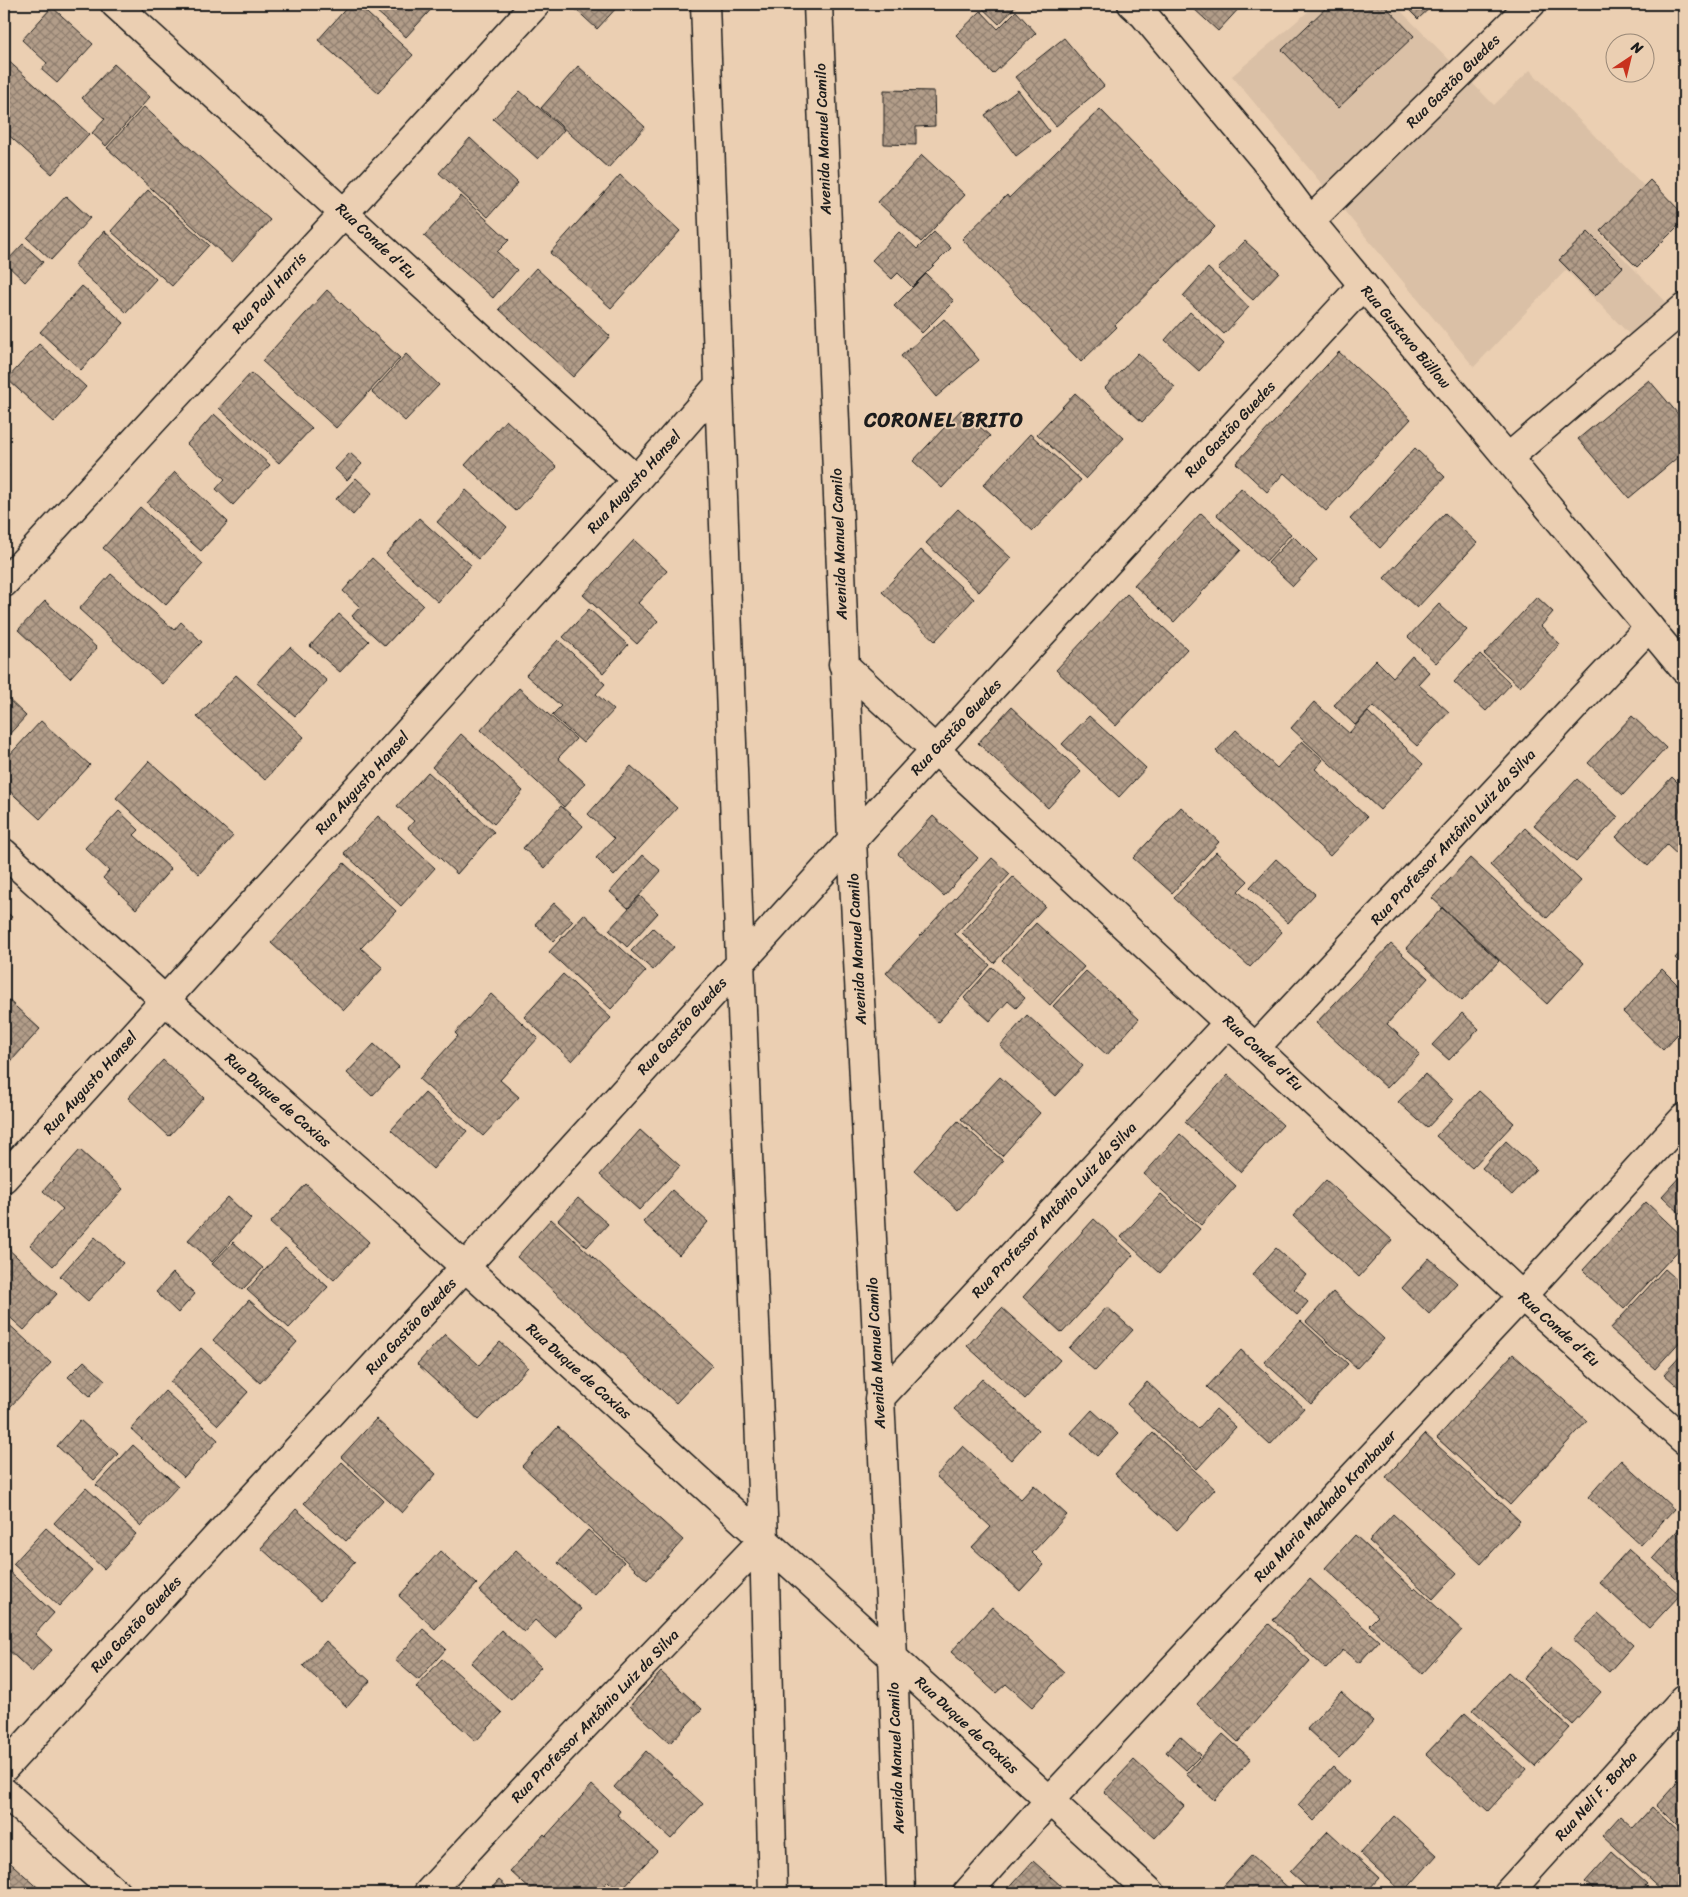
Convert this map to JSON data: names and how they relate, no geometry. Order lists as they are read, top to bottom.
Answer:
{
  "streets": {
    "street": [
      "Rua Gastão Guedes",
      "Avenida Manuel Camilo",
      "Rua Conde d'Eu",
      "Rua Paul Harris",
      "Rua Gustavo Büllow",
      "Rua Augusto Hansel",
      "Rua Professor Antônio Luiz da Silva",
      "Rua Duque de Caxias",
      "Rua Maria Machado Kronbauer",
      "Rua Neli F. Borba"
    ]
  },
  "crossings": [
    ["Rua Gastão Guedes", "Avenida Manuel Camilo"],
    ["Rua Gastão Guedes", "Rua Conde d'Eu"],
    ["Rua Gastão Guedes", "Rua Gustavo Büllow"],
    ["Rua Gastão Guedes", "Rua Duque de Caxias"],
    ["Avenida Manuel Camilo", "Rua Conde d'Eu"],
    ["Avenida Manuel Camilo", "Rua Professor Antônio Luiz da Silva"],
    ["Avenida Manuel Camilo", "Rua Duque de Caxias"],
    ["Rua Conde d'Eu", "Rua Paul Harris"],
    ["Rua Conde d'Eu", "Rua Augusto Hansel"],
    ["Rua Conde d'Eu", "Rua Professor Antônio Luiz da Silva"],
    ["Rua Conde d'Eu", "Rua Maria Machado Kronbauer"],
    ["Rua Gustavo Büllow", "Rua Professor Antônio Luiz da Silva"],
    ["Rua Augusto Hansel", "Rua Duque de Caxias"],
    ["Rua Professor Antônio Luiz da Silva", "Rua Duque de Caxias"],
    ["Rua Duque de Caxias", "Rua Maria Machado Kronbauer"]
  ],
  "districts": ["CORONEL BRITO"],
  "north": "top right"
}
